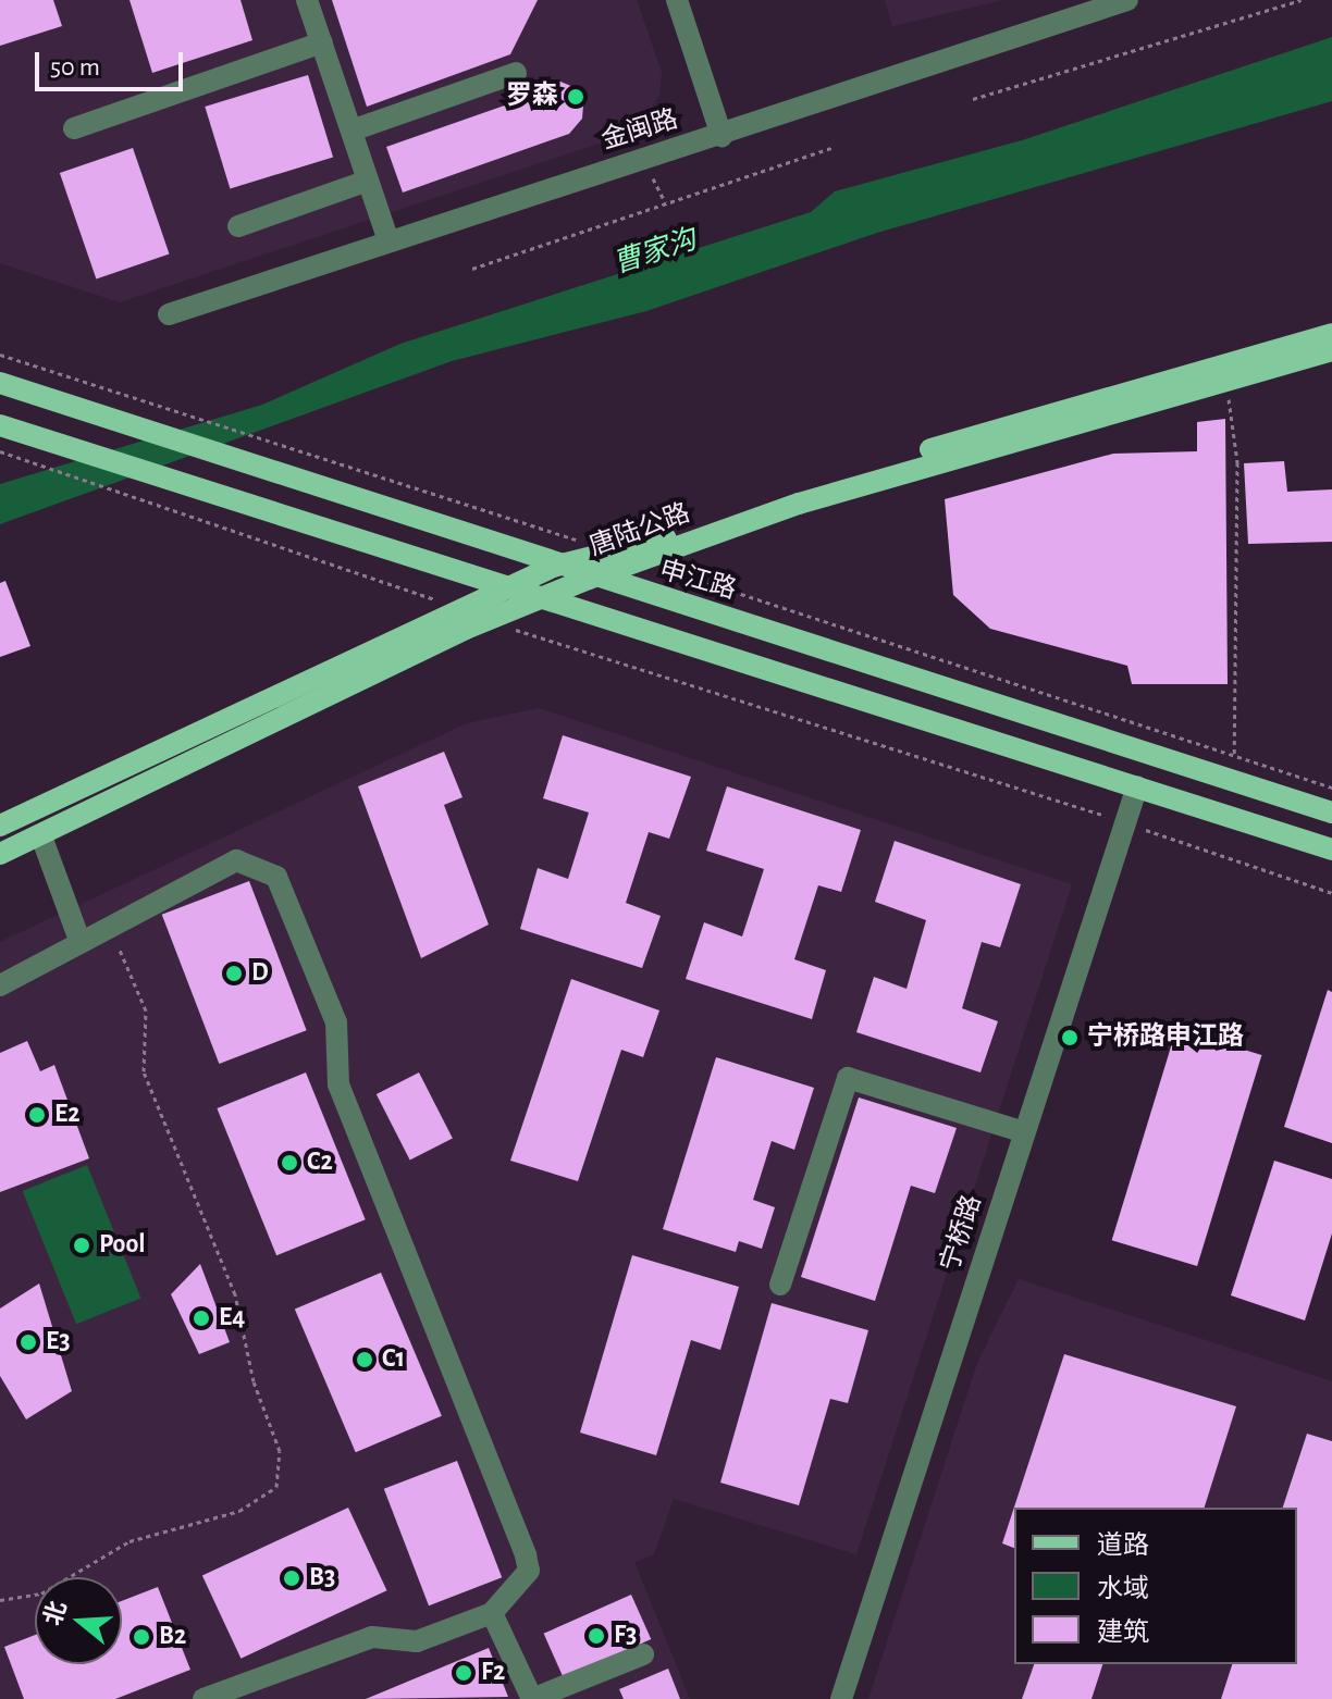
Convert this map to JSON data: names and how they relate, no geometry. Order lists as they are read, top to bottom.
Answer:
{
  "streets": {
    "main road": ["唐陆公路", "申江路"],
    "street": ["金闽路", "宁桥路"]
  },
  "crossings": [
    ["唐陆公路", "申江路"]
  ],
  "water": ["曹家沟"],
  "places": [
    "罗森",
    "D",
    "宁桥路申江路",
    "E2",
    "C2",
    "Pool",
    "E4",
    "E3",
    "C1",
    "B3",
    "F3",
    "B2",
    "F2"
  ],
  "legend": ["道路", "水域", "建筑"],
  "scale_bar": "50 m",
  "north": "left"
}
